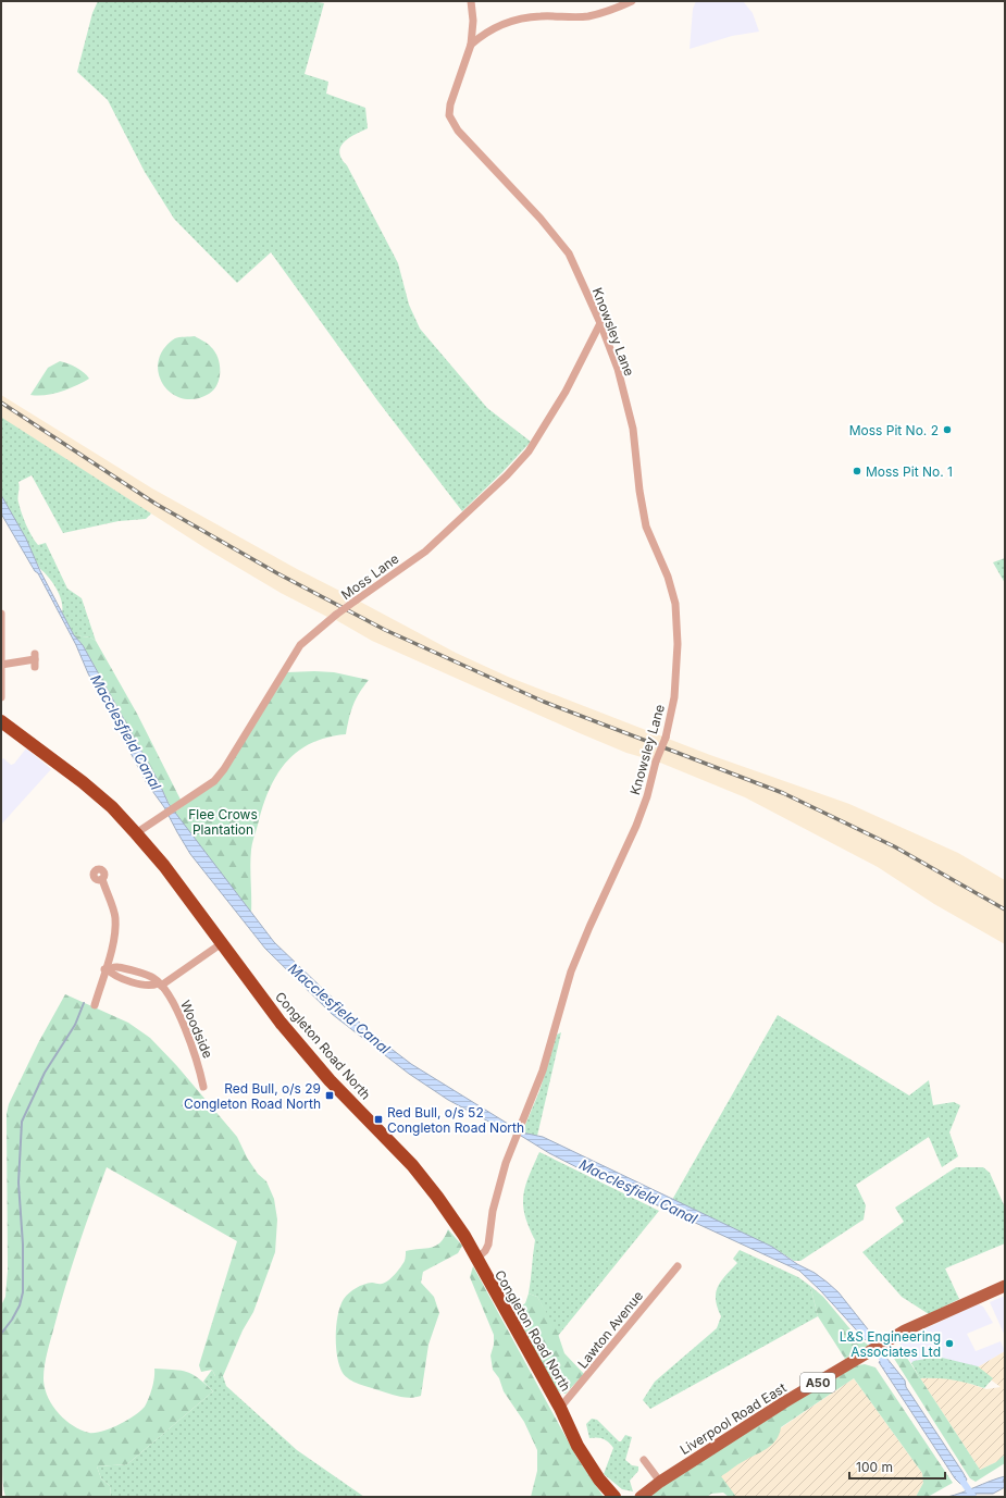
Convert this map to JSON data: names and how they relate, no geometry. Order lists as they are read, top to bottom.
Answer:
{
  "streets": {
    "highway": ["Congleton Road North"],
    "main road": ["A50", "Liverpool Road East"],
    "street": [
      "Knowsley Lane",
      "Moss Lane",
      "Woodside",
      "Lawton Avenue"
    ]
  },
  "crossings": [
    ["Knowsley Lane", "Moss Lane"],
    ["Knowsley Lane", "Congleton Road North"],
    ["Moss Lane", "Congleton Road North"],
    ["Congleton Road North", "Lawton Avenue"]
  ],
  "water": ["Macclesfield Canal"],
  "parks": ["Flee Crows Plantation"],
  "places": {
    "other": ["Moss Pit No. 2", "Moss Pit No. 1", "L&S Engineering Associates Ltd"],
    "transit": ["Red Bull, o/s 29 Congleton Road North", "Red Bull, o/s 52 Congleton Road North"]
  },
  "scale_bar": "100 m"
}
